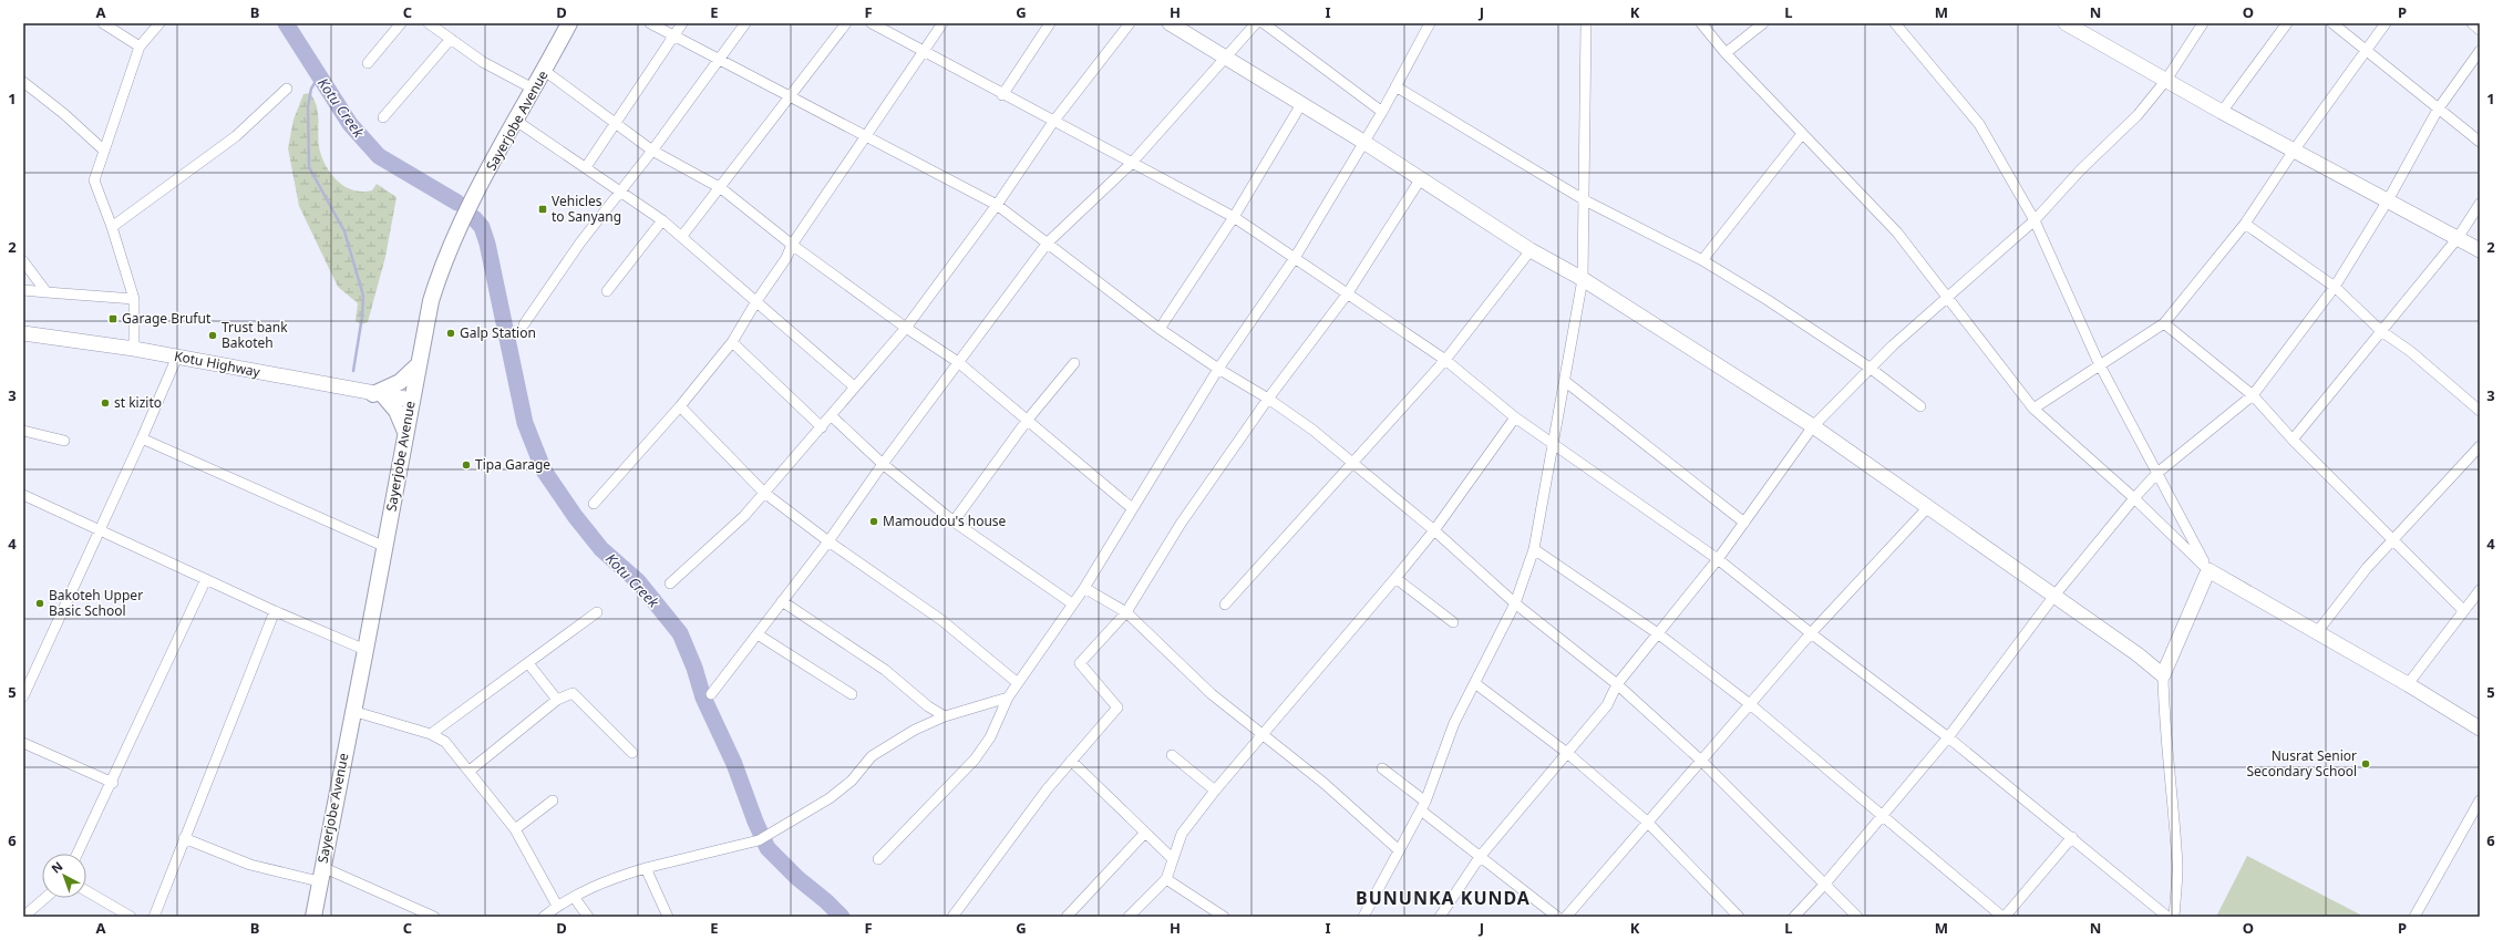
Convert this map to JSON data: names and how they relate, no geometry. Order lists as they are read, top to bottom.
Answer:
{
  "streets": {
    "main road": ["Sayerjobe Avenue"],
    "street": ["Kotu Highway"]
  },
  "crossings": [
    ["Sayerjobe Avenue", "Kotu Highway"]
  ],
  "districts": ["BUNUNKA KUNDA"],
  "water": ["Kotu Creek"],
  "places": {
    "transit": ["Vehicles to Sanyang", "Garage Brufut"],
    "other": [
      "Galp Station",
      "Trust bank Bakoteh",
      "st kizito",
      "Tipa Garage",
      "Mamoudou's house",
      "Bakoteh Upper Basic School",
      "Nusrat Senior Secondary School"
    ]
  },
  "north": "top left",
  "grid": {
    "columns": [
      "A",
      "B",
      "C",
      "D",
      "E",
      "F",
      "G",
      "H",
      "I",
      "J",
      "K",
      "L",
      "M",
      "N",
      "O",
      "P"
    ],
    "rows": [
      "1",
      "2",
      "3",
      "4",
      "5",
      "6"
    ]
  }
}
